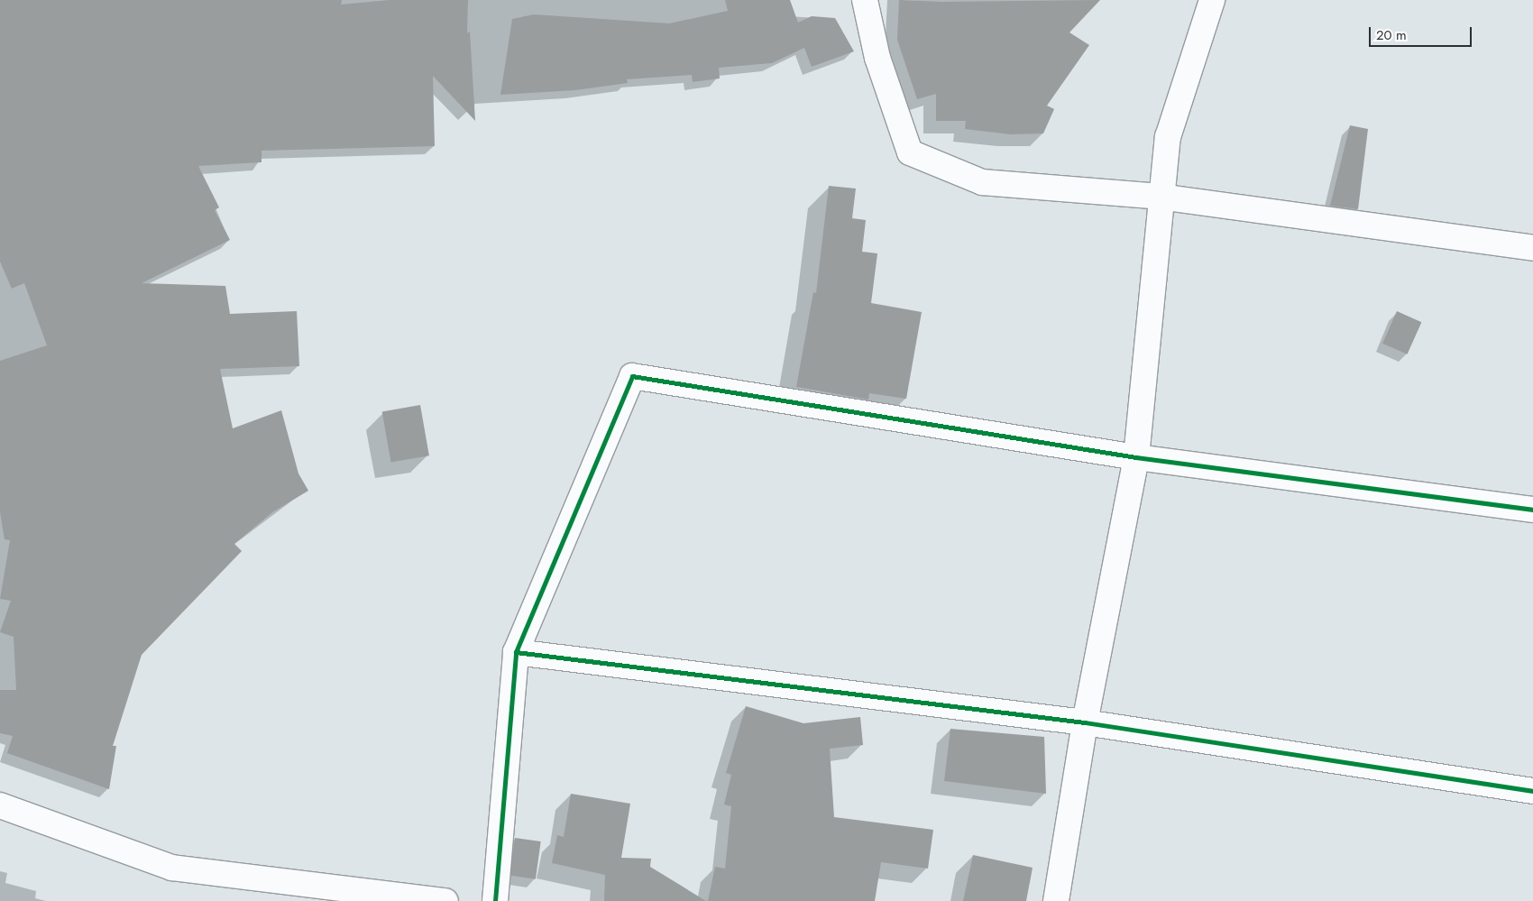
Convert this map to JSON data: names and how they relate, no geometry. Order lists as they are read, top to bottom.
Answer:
{
  "scale_bar": "20 m"
}
